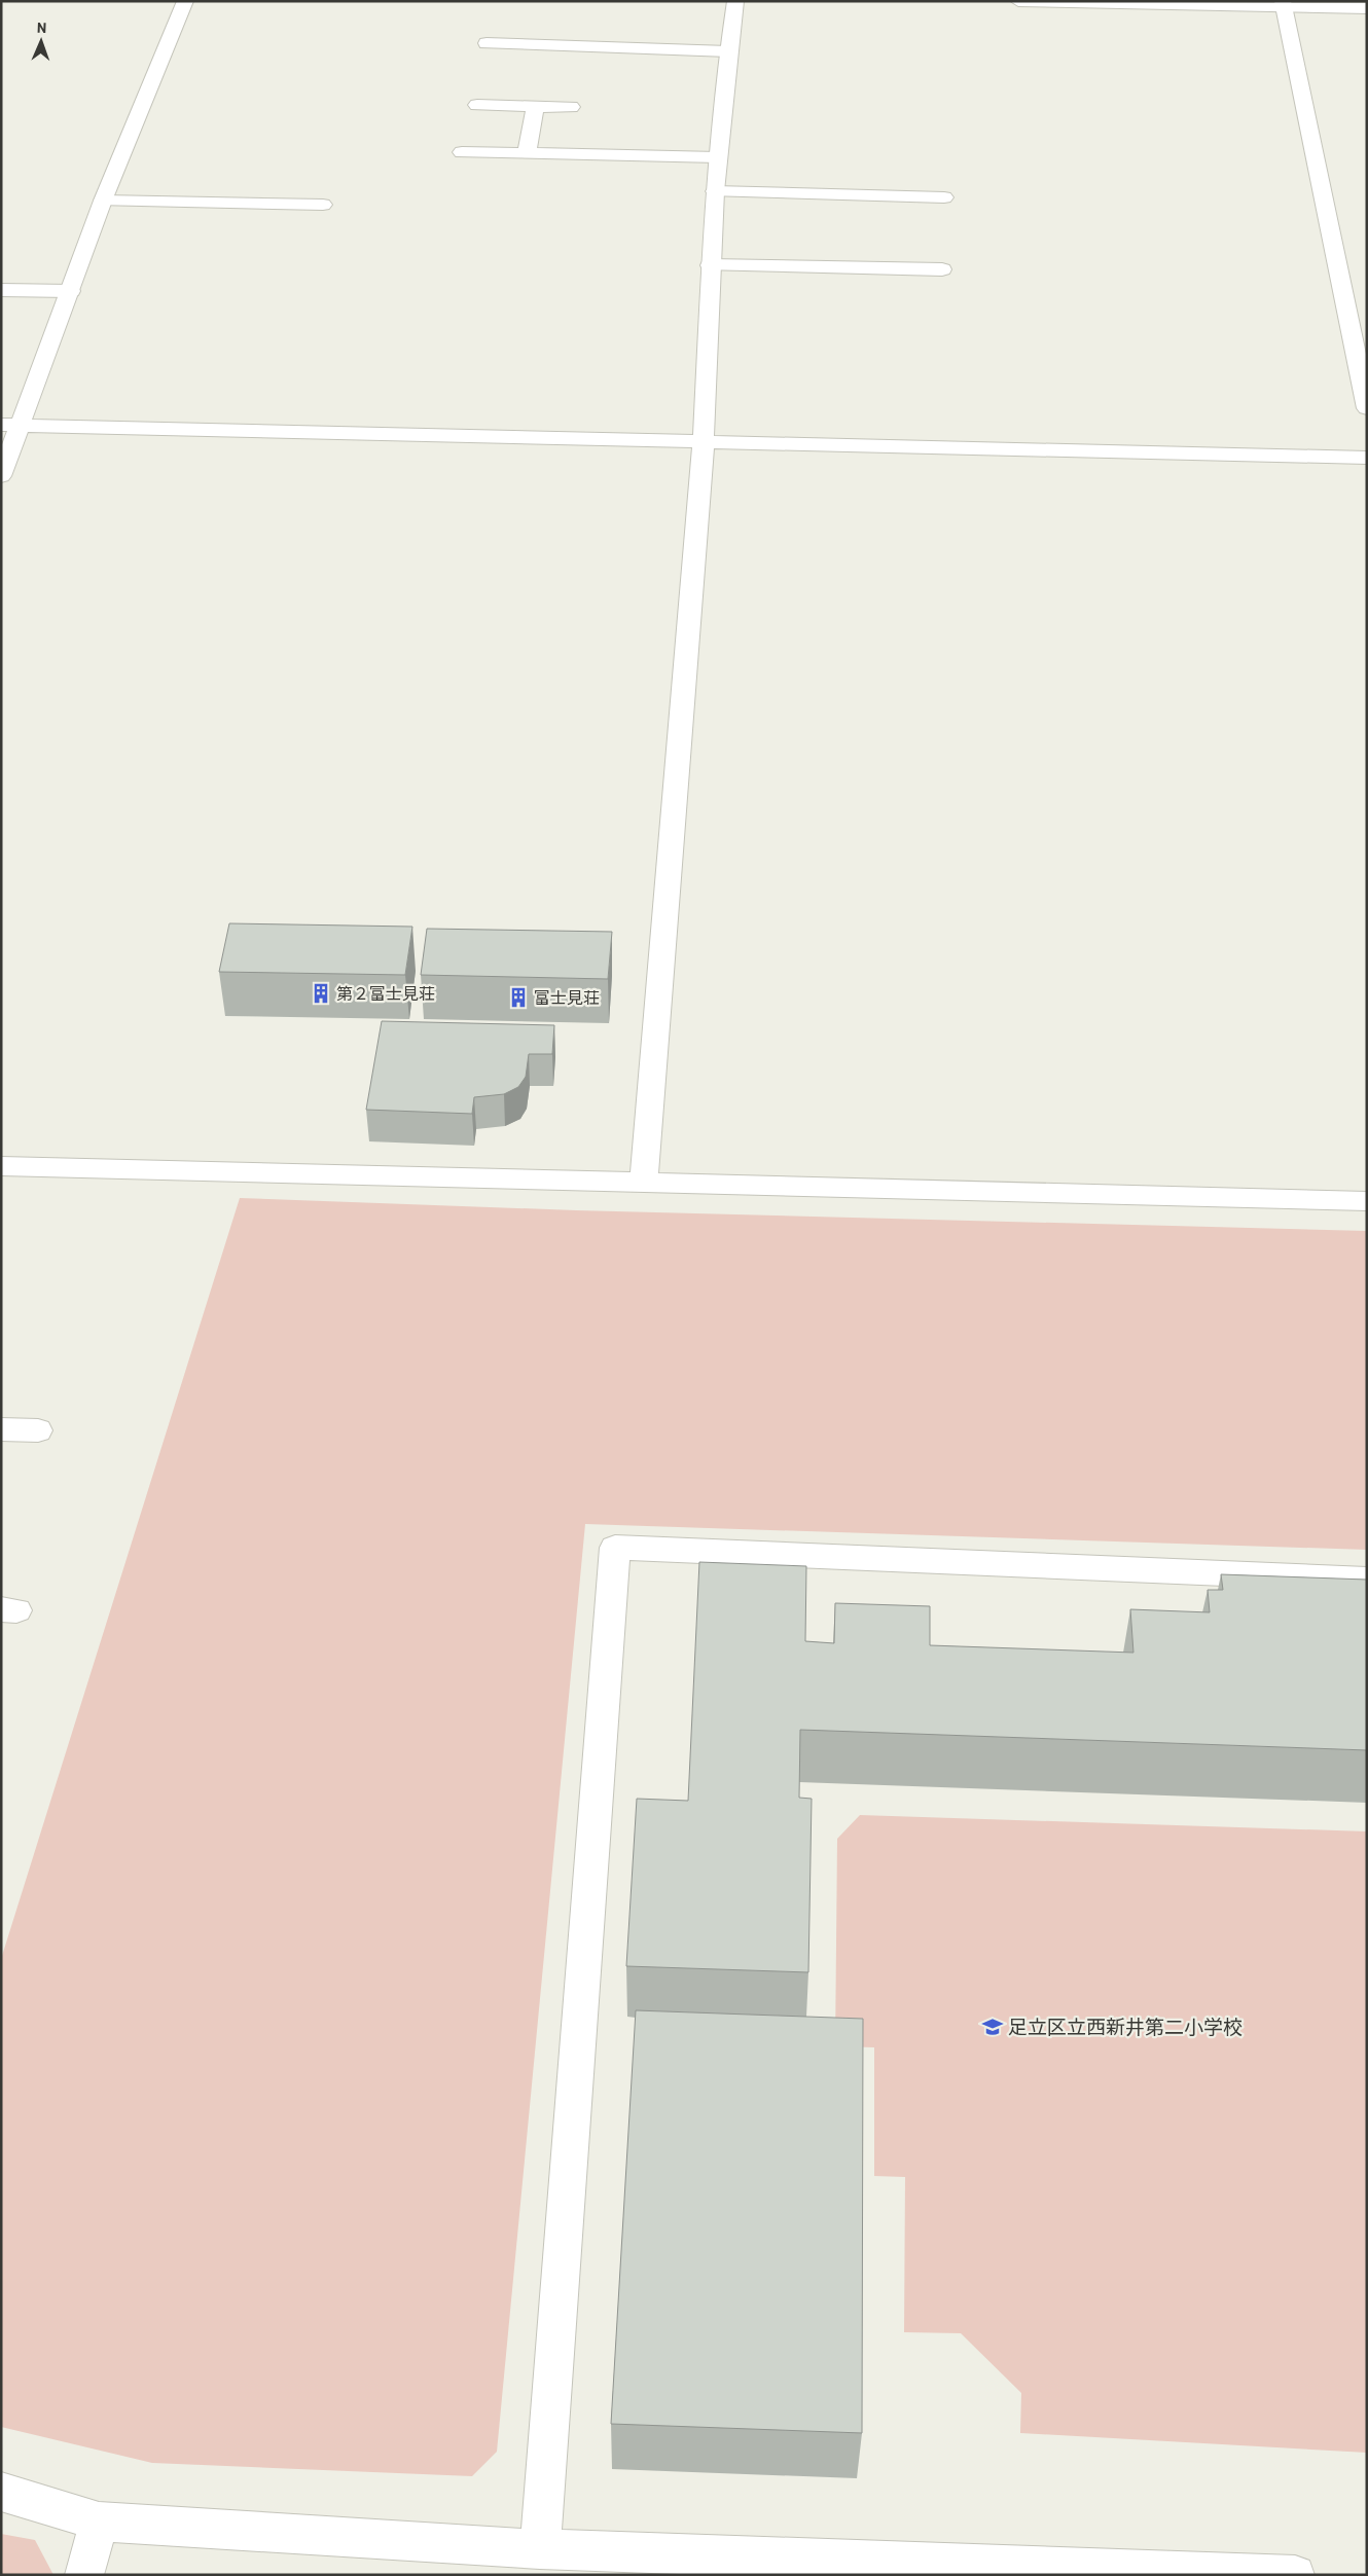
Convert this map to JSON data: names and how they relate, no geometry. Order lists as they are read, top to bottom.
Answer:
{
  "places": {
    "building": ["第２富士見荘", "富士見荘"],
    "school or university": ["足立区立西新井第二小学校"]
  },
  "north": "top"
}
